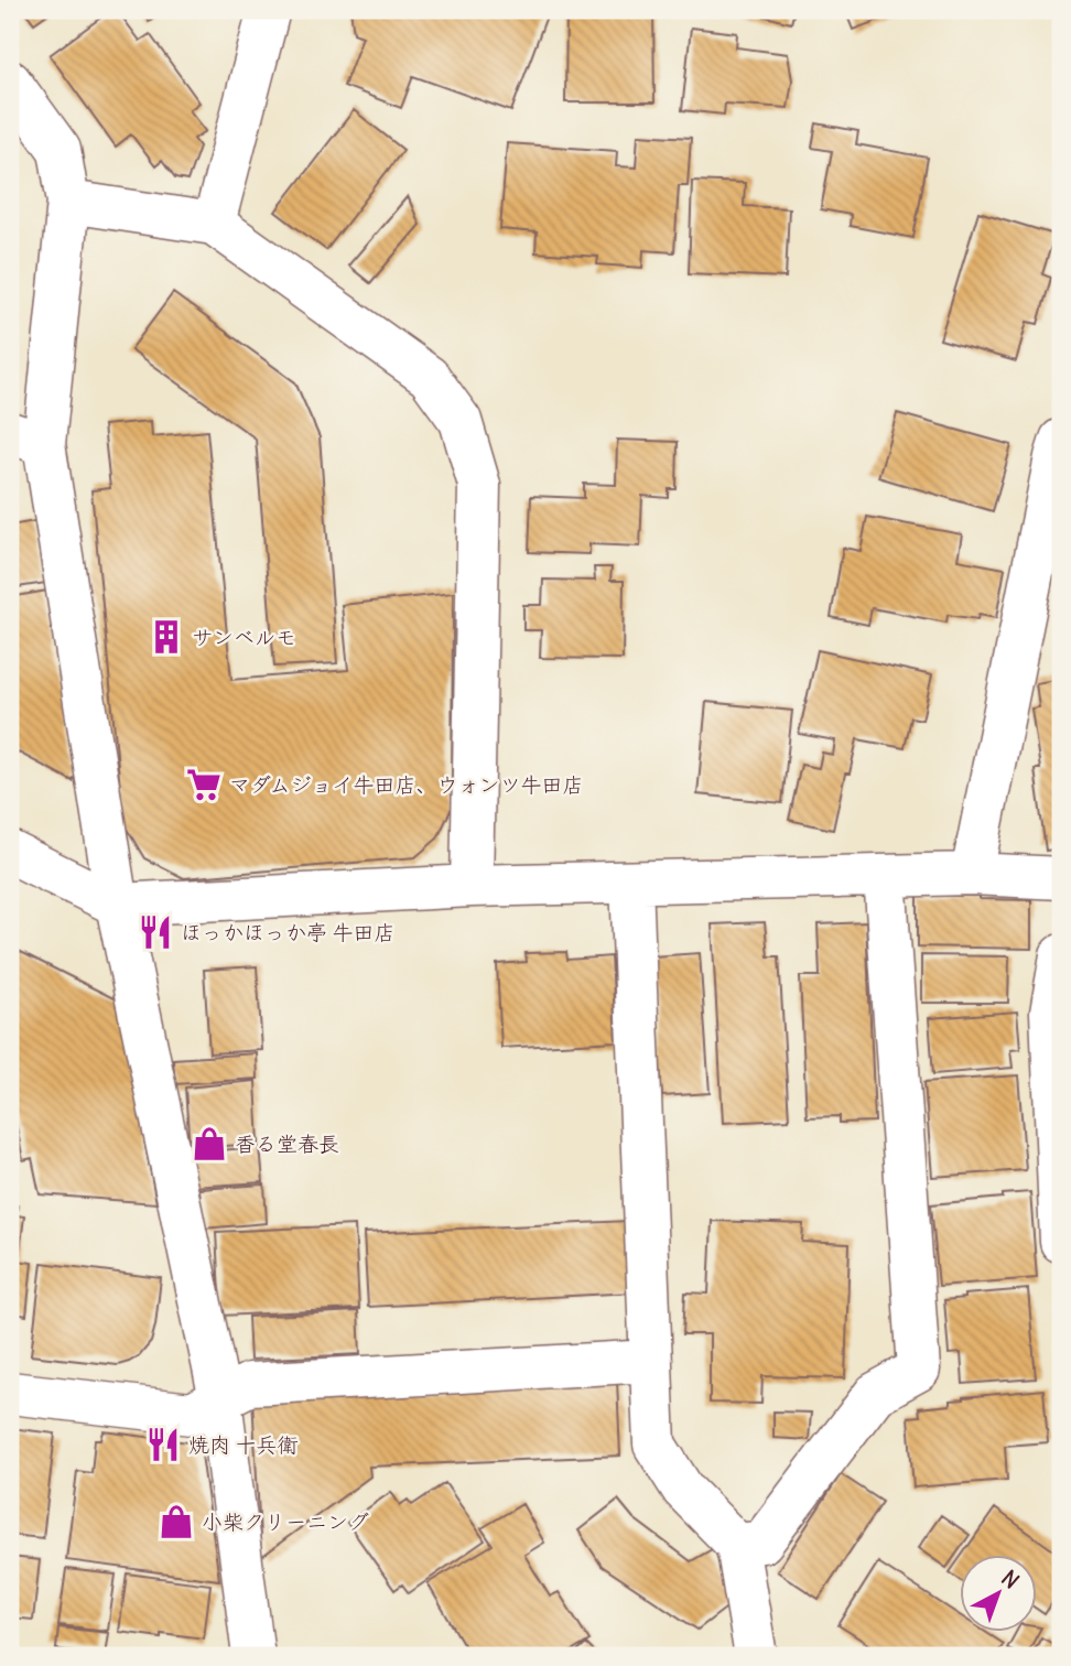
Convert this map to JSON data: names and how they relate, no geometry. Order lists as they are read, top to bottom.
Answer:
{
  "places": {
    "building": ["サンベルモ"],
    "supermarket": ["マダムジョイ牛田店、ウォンツ牛田店"],
    "restaurant": ["ほっかほっか亭 牛田店", "焼肉 十兵衛"],
    "shop": ["香る堂春長", "小柴クリーニング"]
  },
  "north": "top right"
}
